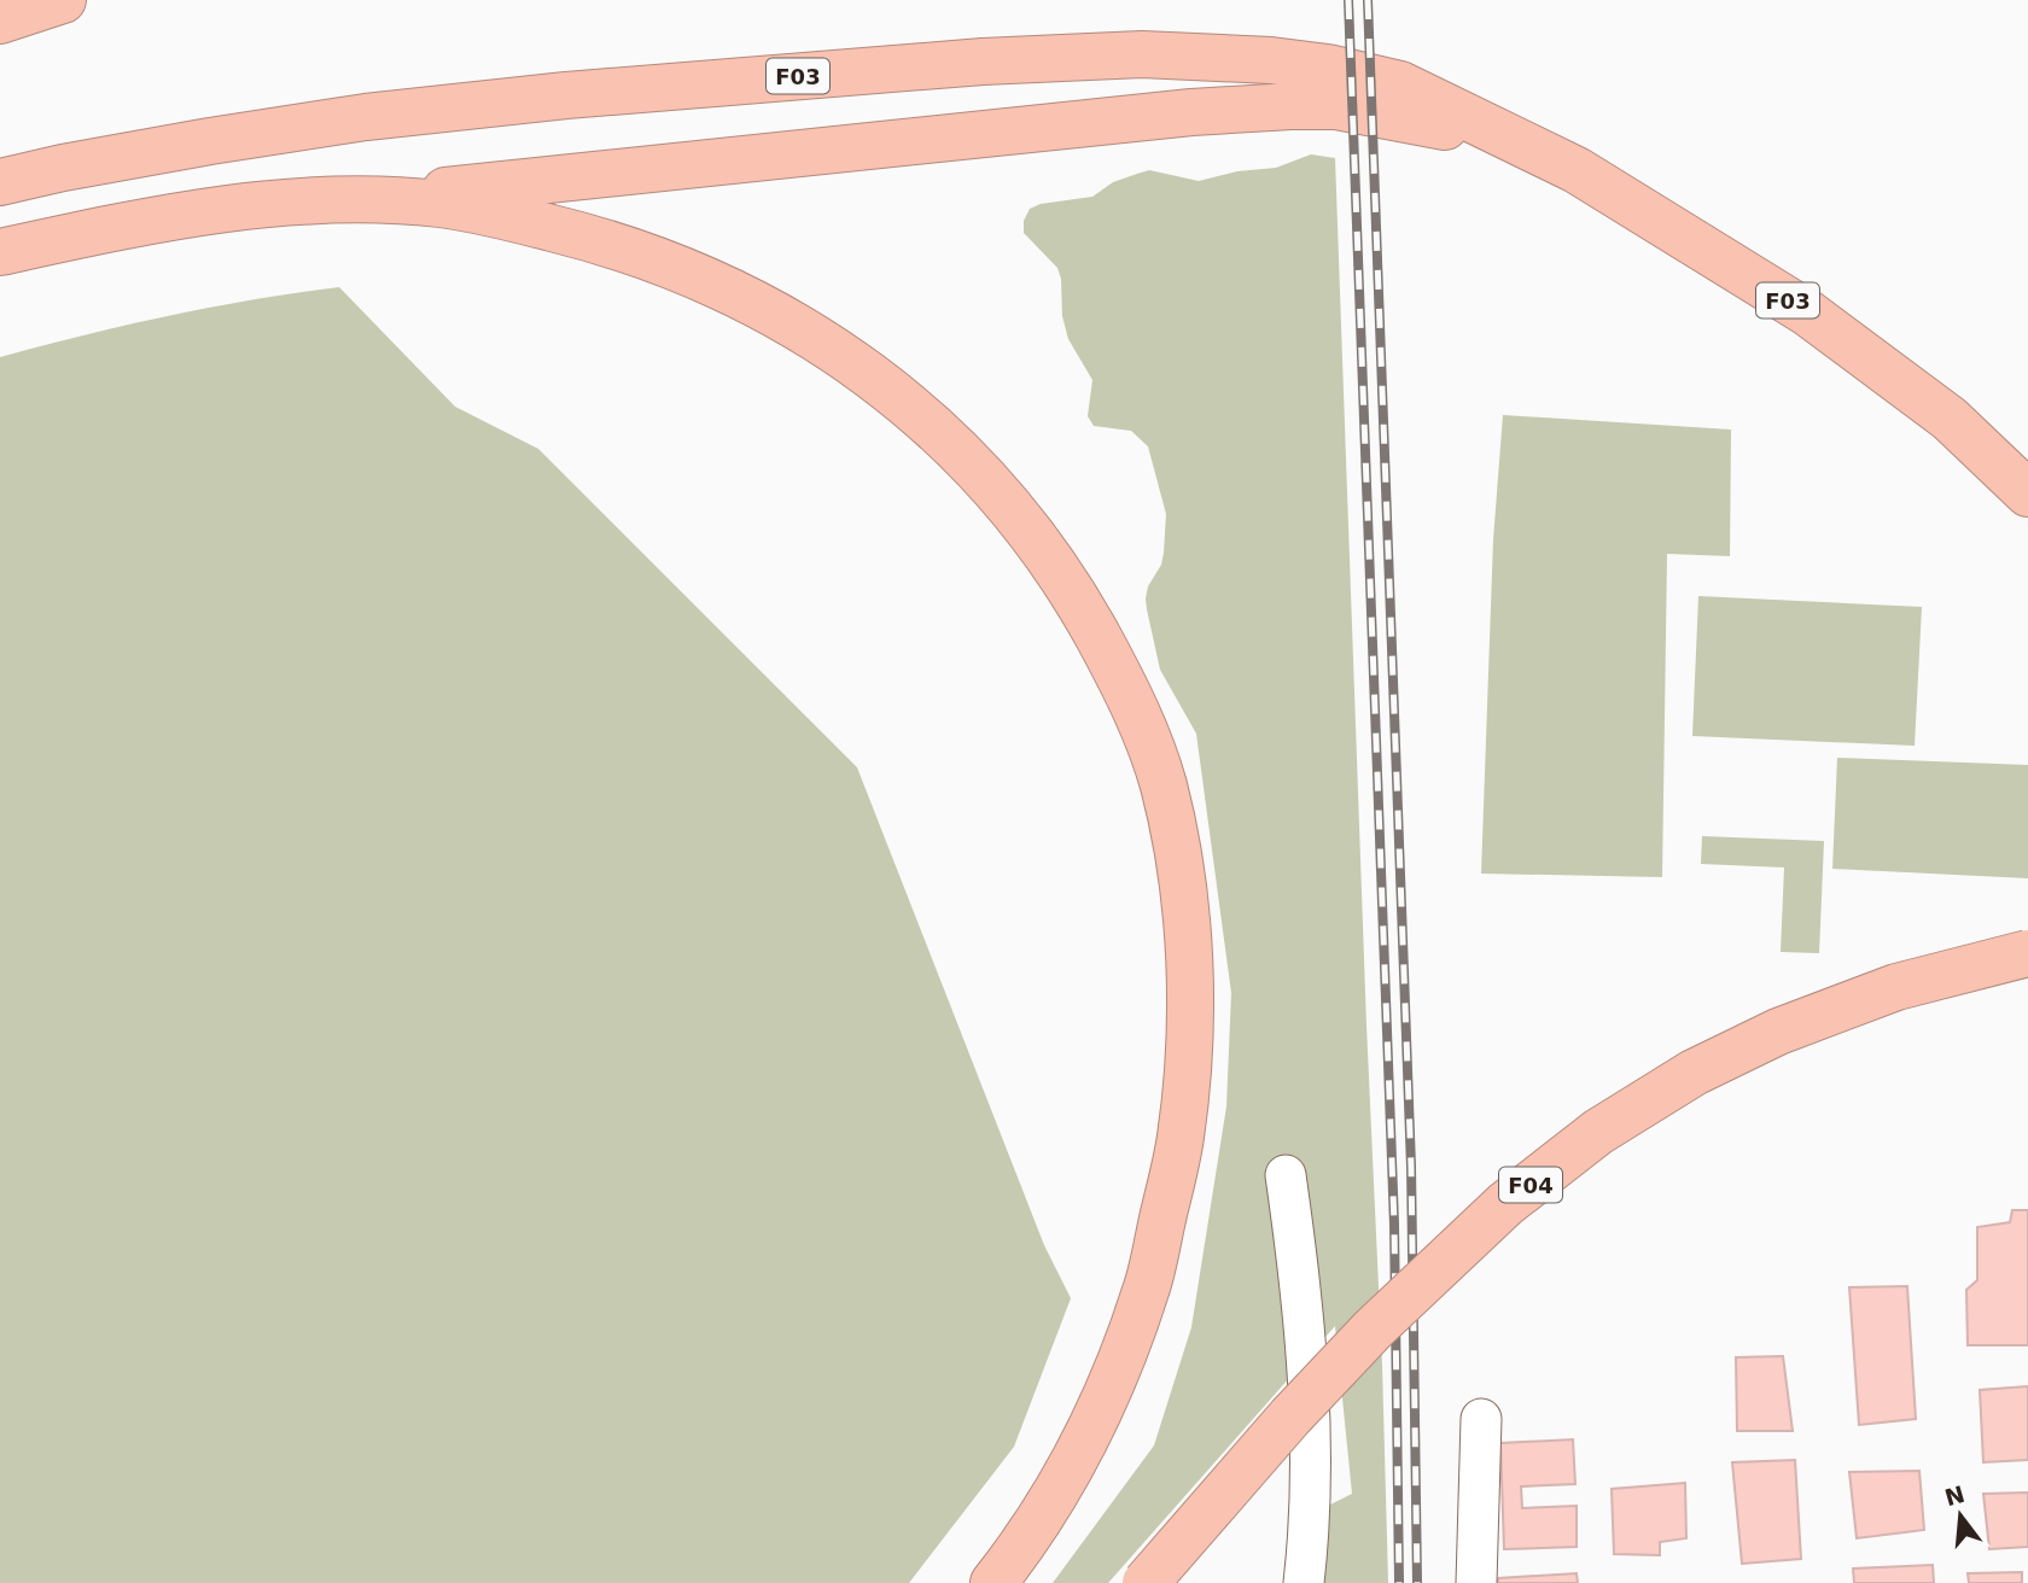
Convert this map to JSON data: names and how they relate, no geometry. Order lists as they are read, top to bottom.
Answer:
{
  "streets": {
    "highway": ["F03", "F04"]
  },
  "north": "top"
}
